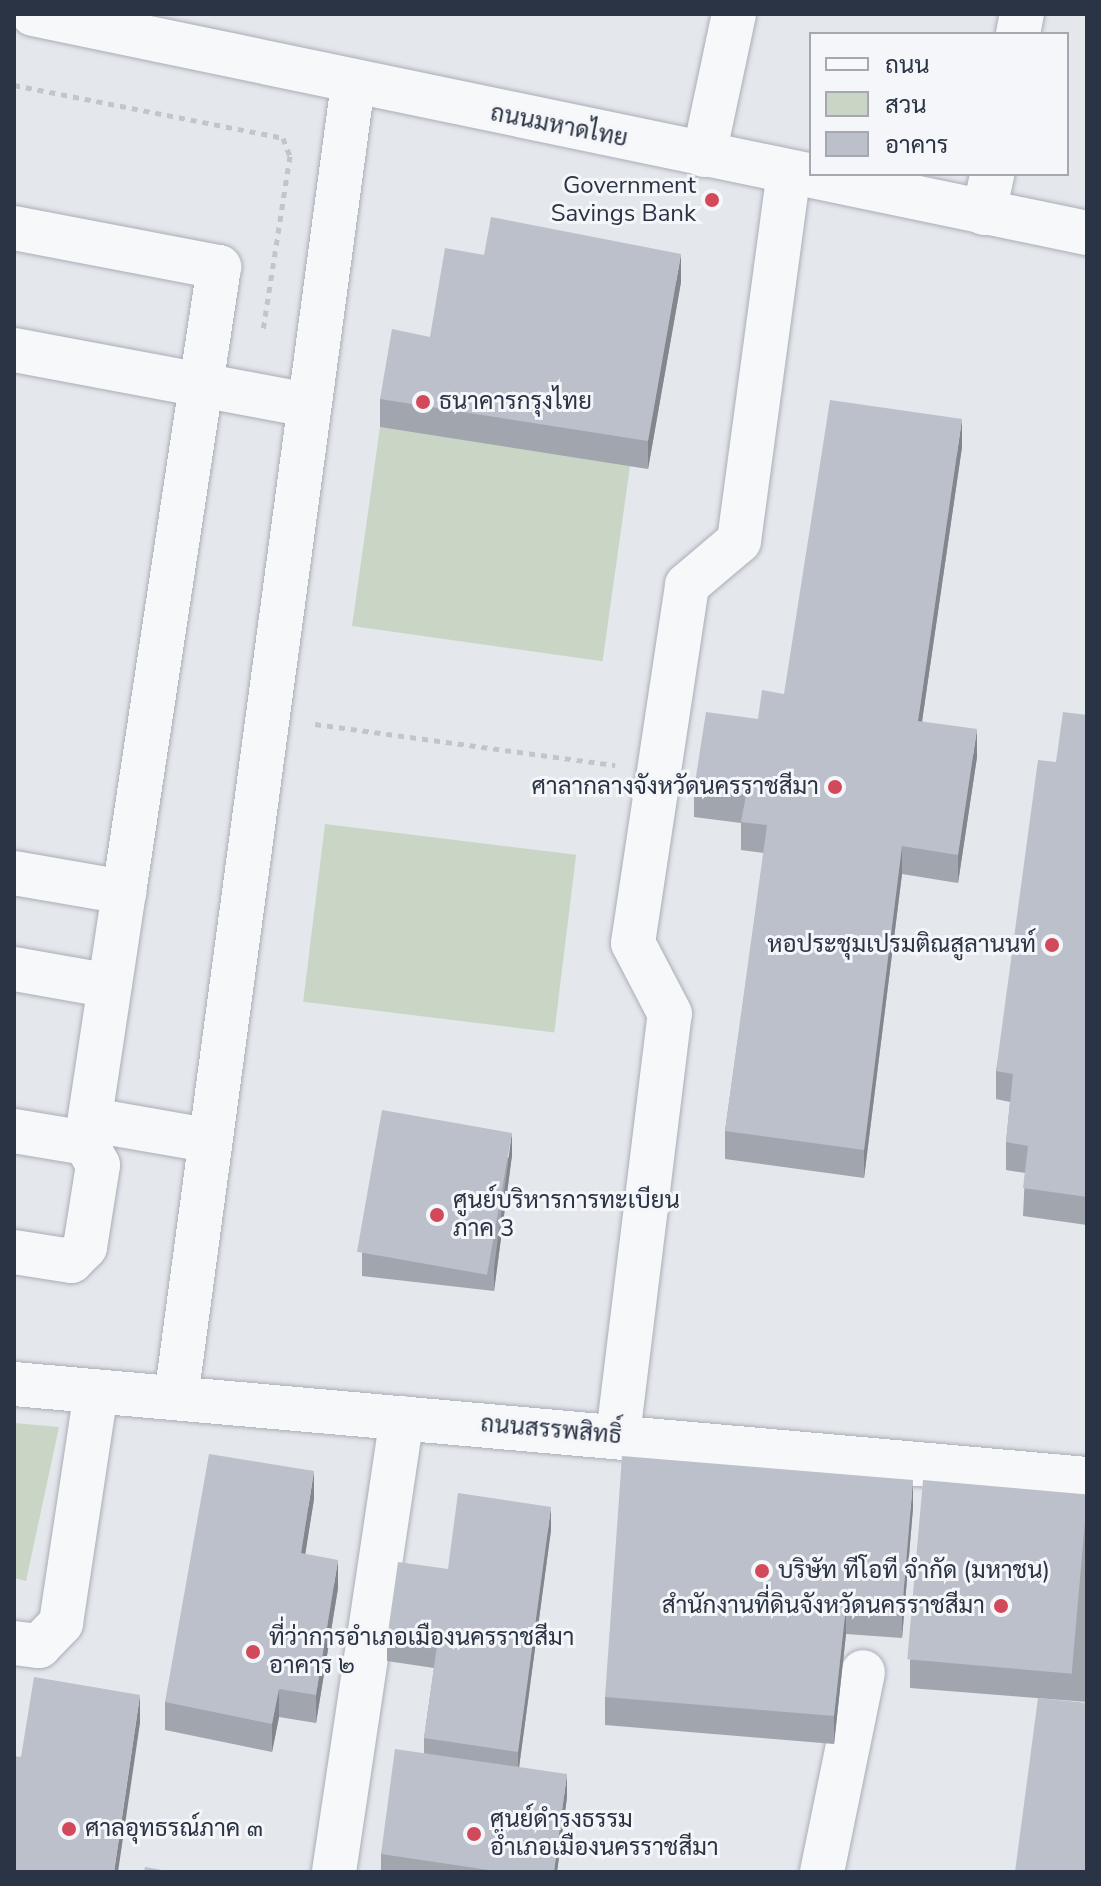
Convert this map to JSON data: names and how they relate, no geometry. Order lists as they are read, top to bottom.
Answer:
{
  "streets": {
    "street": ["ถนนมหาดไทย", "ถนนสรรพสิทธิ์"]
  },
  "places": [
    "Government Savings Bank",
    "ธนาคารกรุงไทย",
    "ศาลากลางจังหวัดนครราชสีมา",
    "หอประชุมเปรมติณสูลานนท์",
    "ศูนย์บริหารการทะเบียน ภาค 3",
    "บริษัท ทีโอที จำกัด (มหาชน)",
    "สำนักงานที่ดินจังหวัดนครราชสีมา",
    "ที่ว่าการอำเภอเมืองนครราชสีมา อาคาร ๒",
    "ศาลอุทธรณ์ภาค ๓",
    "ศูนย์ดำรงธรรม อำเภอเมืองนครราชสีมา"
  ],
  "legend": ["ถนน", "สวน", "อาคาร"]
}
